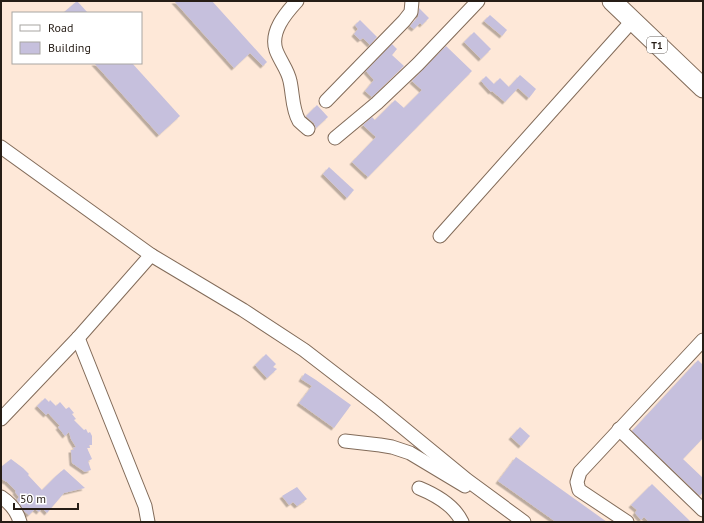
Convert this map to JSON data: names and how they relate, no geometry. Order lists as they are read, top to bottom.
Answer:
{
  "streets": {
    "highway": ["T1"]
  },
  "legend": ["Road", "Building"],
  "scale_bar": "50 m"
}
